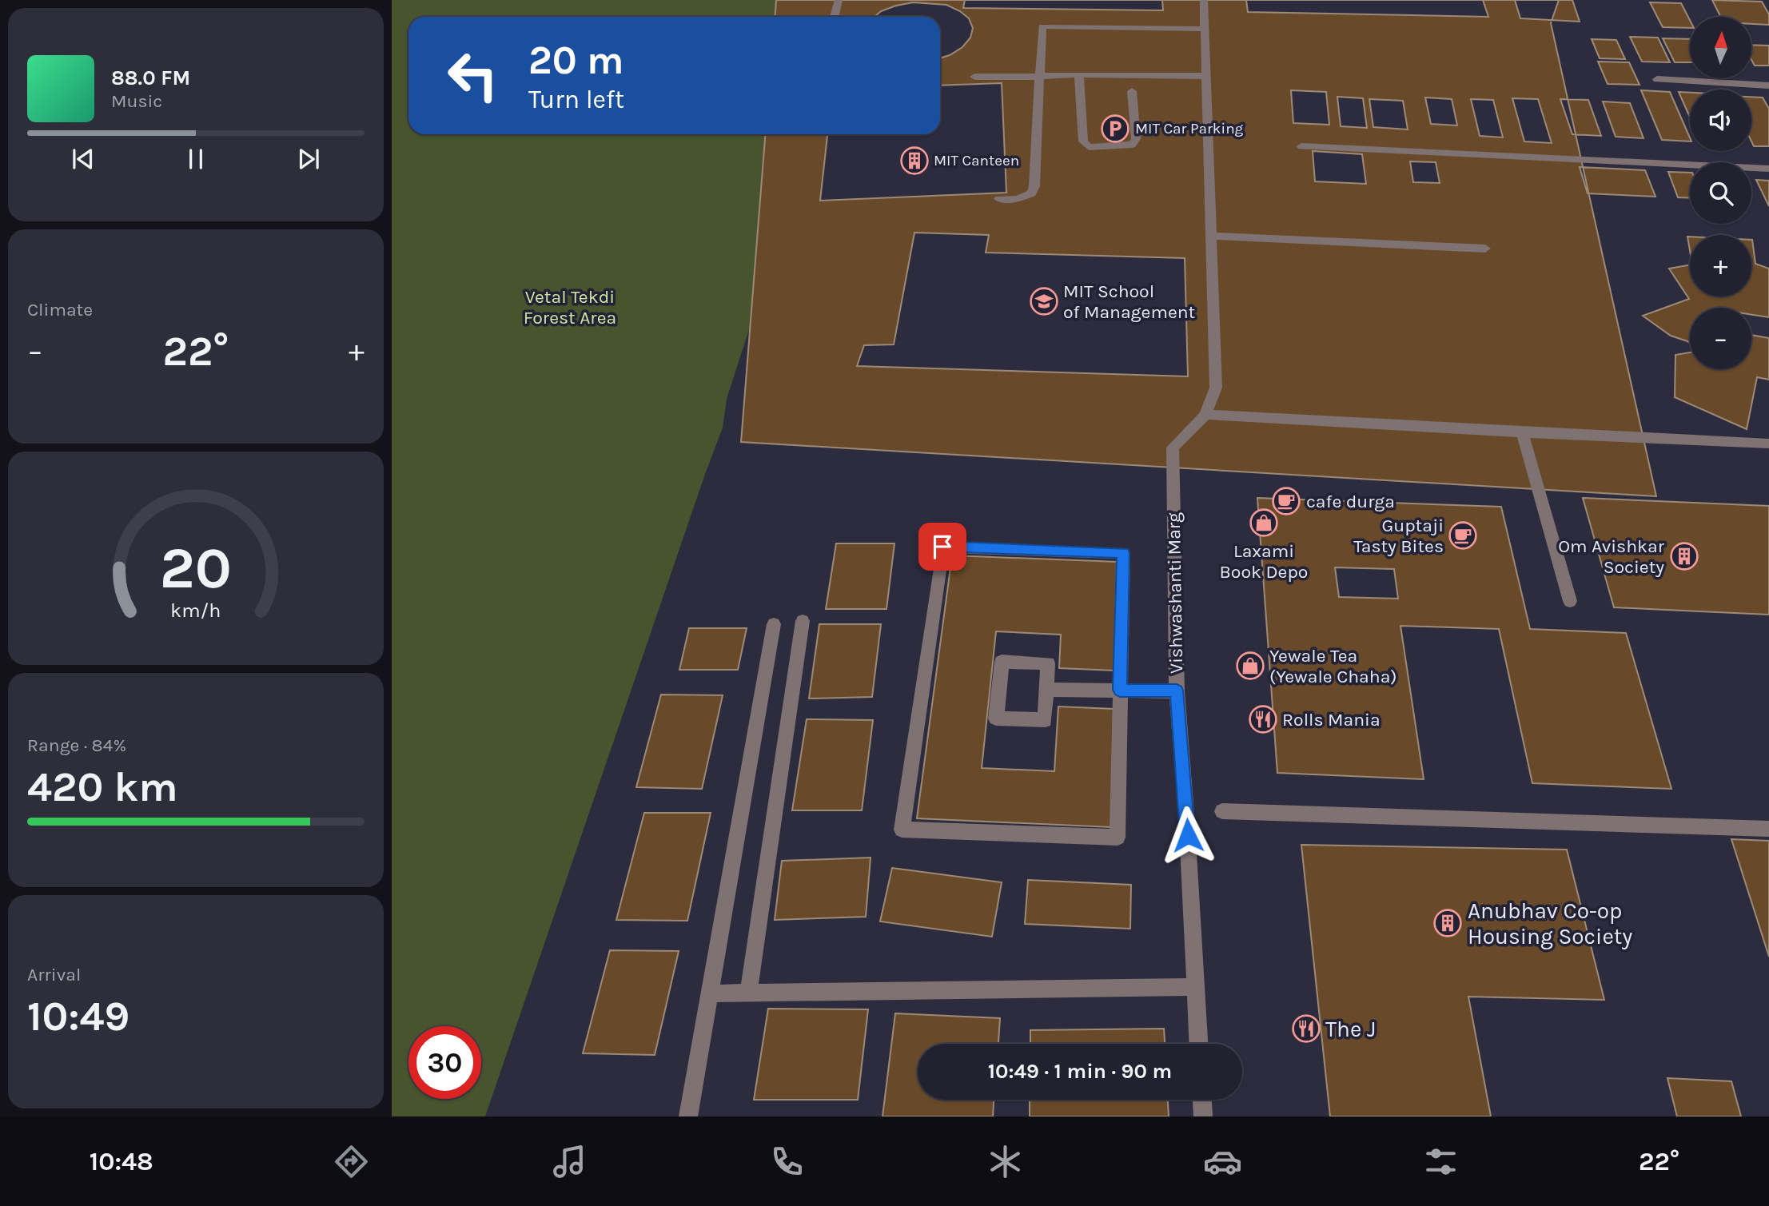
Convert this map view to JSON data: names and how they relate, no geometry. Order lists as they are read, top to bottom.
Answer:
{
  "streets": {
    "street": ["Vishwashanti Marg"]
  },
  "parks": ["Vetal Tekdi Forest Area"],
  "places": {
    "parking": ["MIT Car Parking"],
    "building": ["MIT Canteen", "Om Avishkar Society", "Anubhav Co-op Housing Society"],
    "school or university": ["MIT School of Management"],
    "cafe": ["cafe durga", "Guptaji Tasty Bites"],
    "shop": ["Laxami Book Depo", "Yewale Tea (Yewale Chaha)"],
    "restaurant": ["Rolls Mania", "The J"]
  },
  "north": "top",
  "page": {
    "map_buttons": ["+", "−"],
    "turn": ["20 m", "Turn left"],
    "song": ["88.0 FM", "Music"],
    "tile": [
      "Climate",
      ["Range · 84%", "420 km"],
      ["Arrival", "10:49"]
    ],
    "heat": ["−", "22°", "+"],
    "limit": "30",
    "trip": "10:49 · 1 min · 90 m",
    "tabs": ["10:48", "22°"],
    "gauge": ["20", "km/h"]
  }
}
